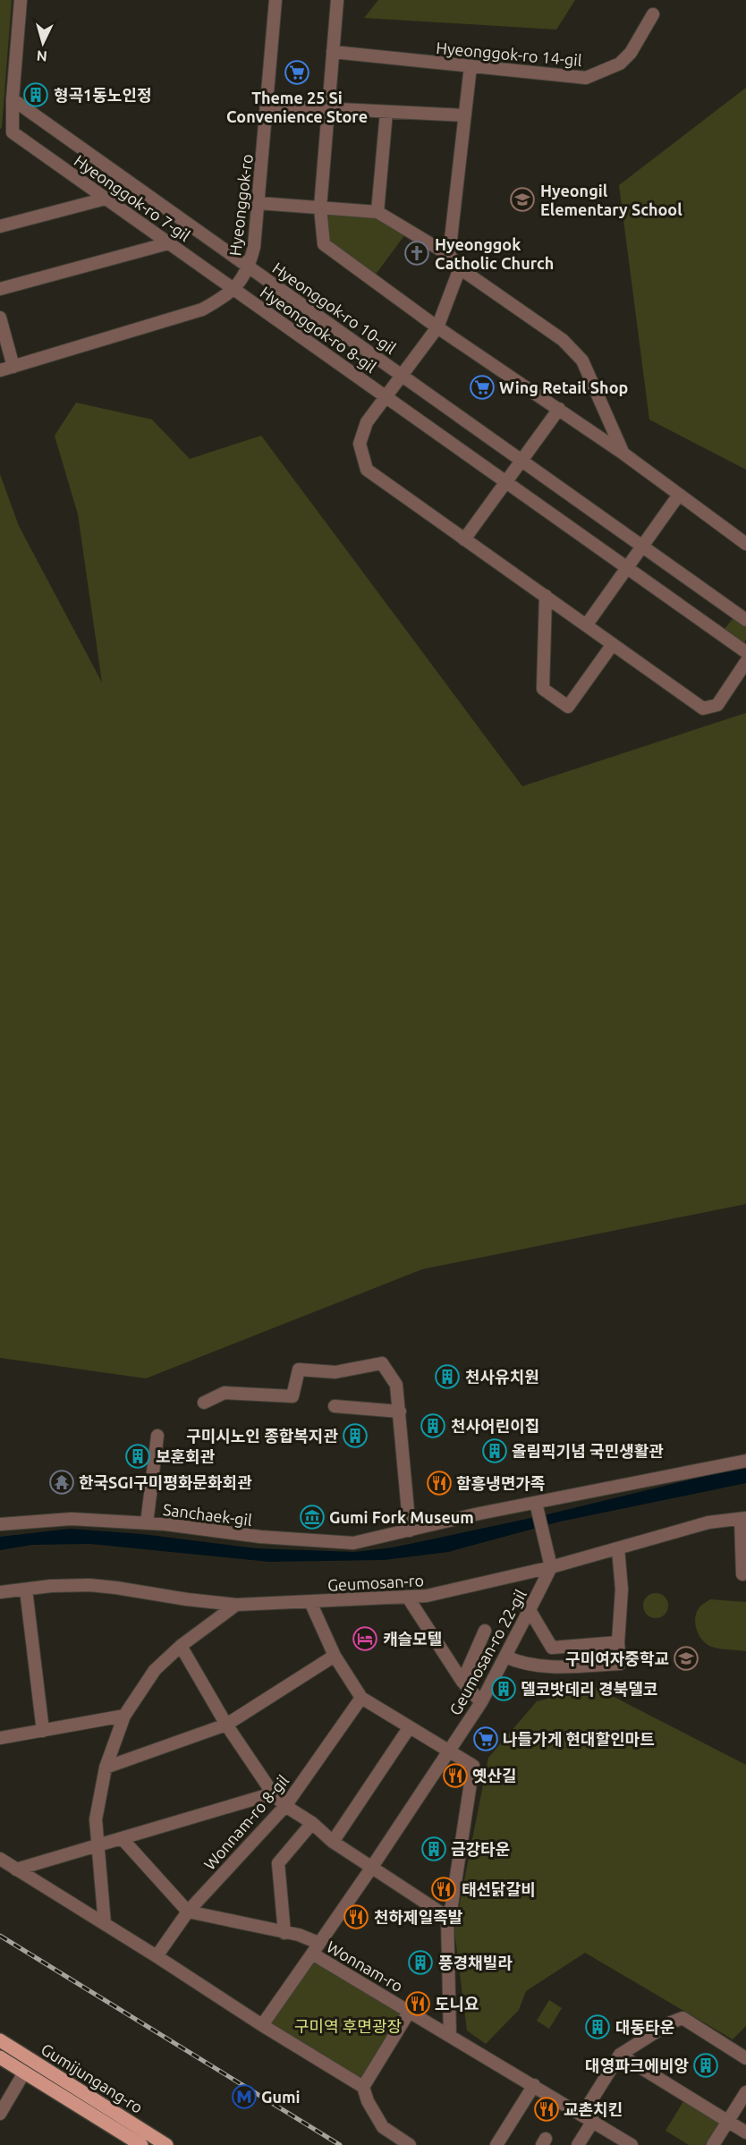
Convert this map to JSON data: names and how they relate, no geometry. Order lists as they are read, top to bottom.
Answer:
{
  "streets": {
    "main road": ["Gumijungang-ro"],
    "street": [
      "Hyeonggok-ro 14-gil",
      "Hyeonggok-ro 7-gil",
      "Hyeonggok-ro",
      "Hyeonggok-ro 10-gil",
      "Hyeonggok-ro 8-gil",
      "Sanchaek-gil",
      "Geumosan-ro",
      "Geumosan-ro 22-gil",
      "Wonnam-ro 8-gil",
      "Wonnam-ro"
    ]
  },
  "crossings": [
    ["Hyeonggok-ro 7-gil", "Hyeonggok-ro"],
    ["Hyeonggok-ro 7-gil", "Hyeonggok-ro 8-gil"],
    ["Hyeonggok-ro", "Hyeonggok-ro 10-gil"],
    ["Hyeonggok-ro", "Hyeonggok-ro 8-gil"],
    ["Geumosan-ro", "Geumosan-ro 22-gil"],
    ["Geumosan-ro 22-gil", "Wonnam-ro"]
  ],
  "parks": ["구미역 후면광장"],
  "places": {
    "supermarket": ["Theme 25 Si Convenience Store", "Wing Retail Shop", "나들가게 현대할인마트"],
    "building": [
      "형곡1동노인정",
      "천사유치원",
      "천사어린이집",
      "구미시노인 종합복지관",
      "올림픽기념 국민생활관",
      "보훈회관",
      "델코밧데리 경북델코",
      "금강타운",
      "풍경채빌라",
      "대동타운",
      "대영파크에비앙"
    ],
    "school or university": ["Hyeongil Elementary School", "구미여자중학교"],
    "church": ["Hyeonggok Catholic Church"],
    "temple": ["한국SGI구미평화문화회관"],
    "restaurant": [
      "함흥냉면가족",
      "옛산길",
      "태선닭갈비",
      "천하제일족발",
      "도니요",
      "교촌치킨"
    ],
    "museum": ["Gumi Fork Museum"],
    "hotel": ["캐슬모텔"],
    "metro station": ["Gumi"]
  },
  "north": "bottom"
}
